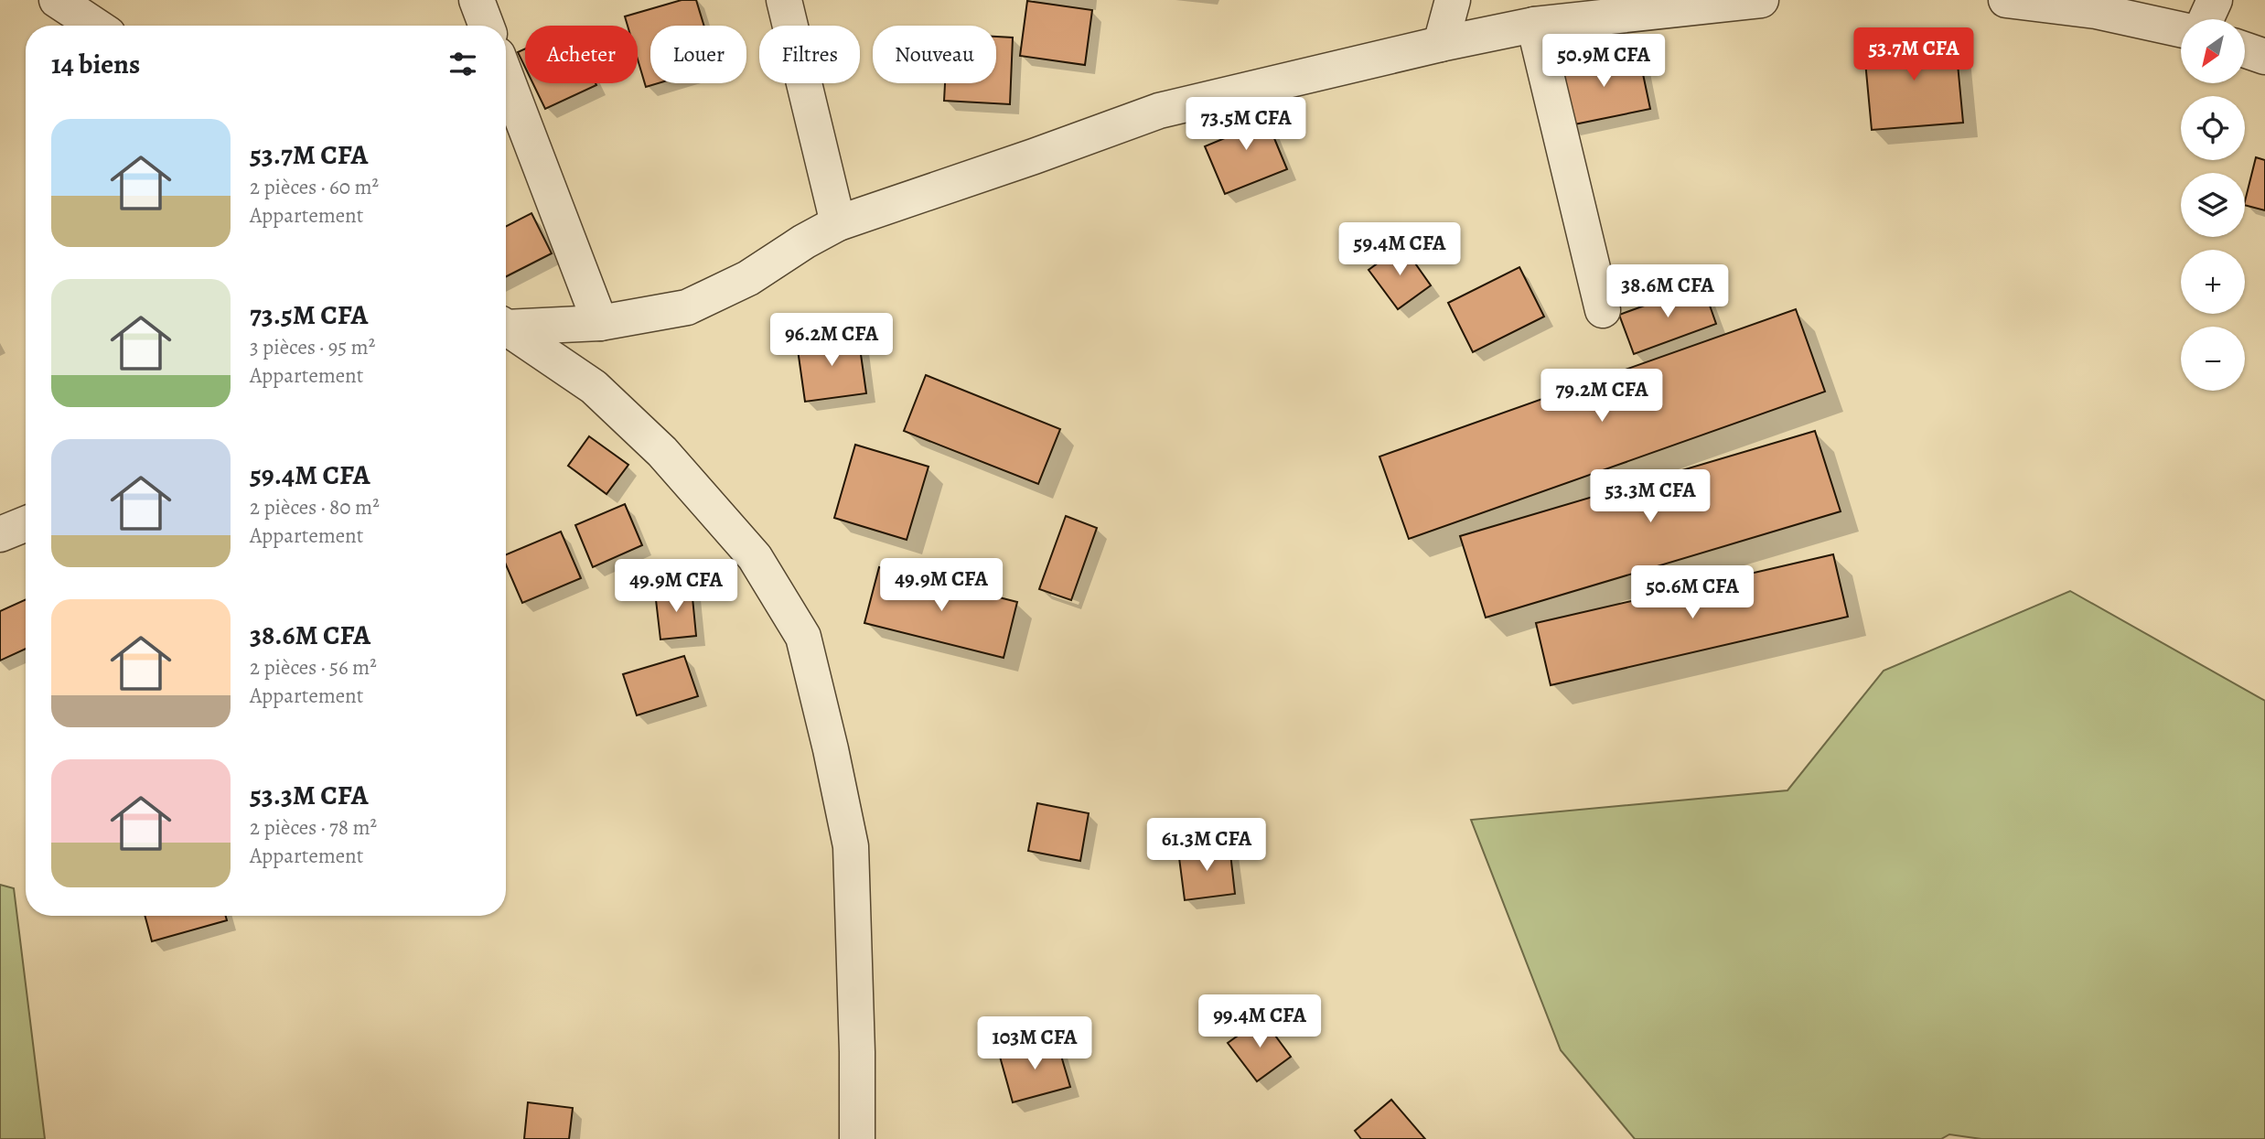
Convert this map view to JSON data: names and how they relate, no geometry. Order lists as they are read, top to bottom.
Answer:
{
  "north": "bottom left",
  "page": {
    "map_buttons": ["+", "−"],
    "chip": [
      "Acheter",
      "Louer",
      "Filtres",
      "Nouveau"
    ],
    "heading": "14 biens",
    "price": [
      "53.7M CFA",
      "50.9M CFA",
      "73.5M CFA",
      "59.4M CFA",
      "38.6M CFA",
      "96.2M CFA",
      "79.2M CFA",
      "53.3M CFA",
      "49.9M CFA",
      "49.9M CFA",
      "50.6M CFA",
      "61.3M CFA",
      "99.4M CFA",
      "103M CFA"
    ],
    "list": [
      {
        "name": "53.7M CFA",
        "note": "2 pièces · 60 m² · Appartement"
      },
      {
        "name": "73.5M CFA",
        "note": "3 pièces · 95 m² · Appartement"
      },
      {
        "name": "59.4M CFA",
        "note": "2 pièces · 80 m² · Appartement"
      },
      {
        "name": "38.6M CFA",
        "note": "2 pièces · 56 m² · Appartement"
      },
      {
        "name": "53.3M CFA",
        "note": "2 pièces · 78 m² · Appartement"
      }
    ]
  }
}
